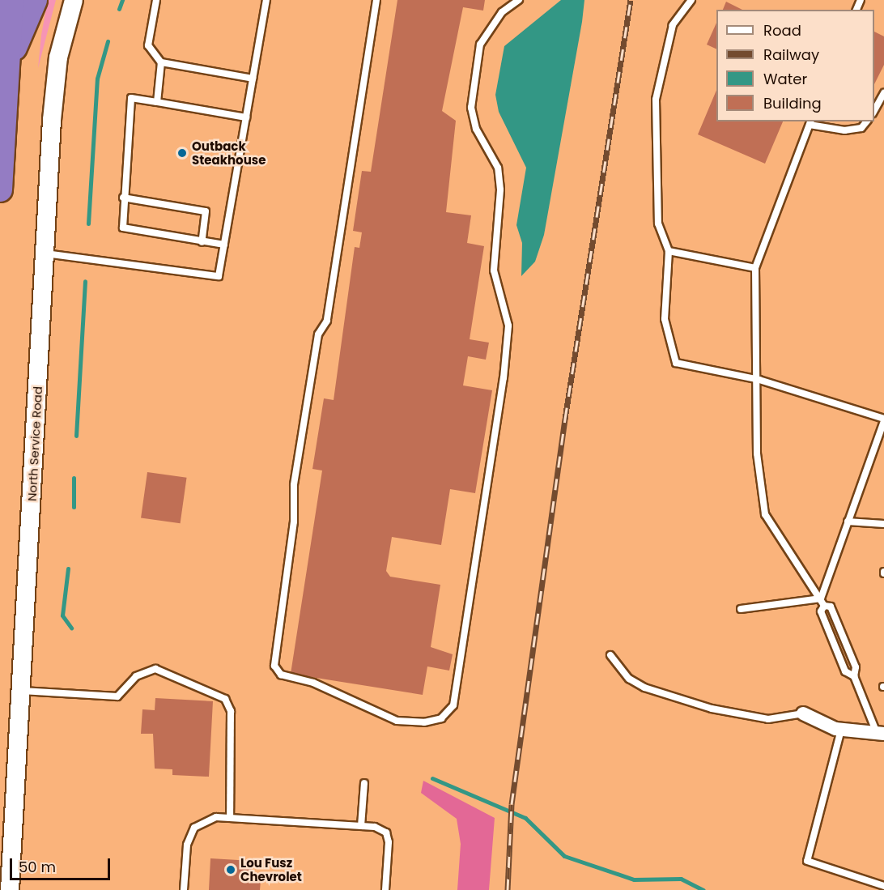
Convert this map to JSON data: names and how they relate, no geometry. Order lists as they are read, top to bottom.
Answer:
{
  "streets": {
    "street": ["North Service Road"]
  },
  "places": ["Outback Steakhouse", "Lou Fusz Chevrolet"],
  "legend": [
    "Road",
    "Railway",
    "Water",
    "Building"
  ],
  "scale_bar": "50 m"
}
